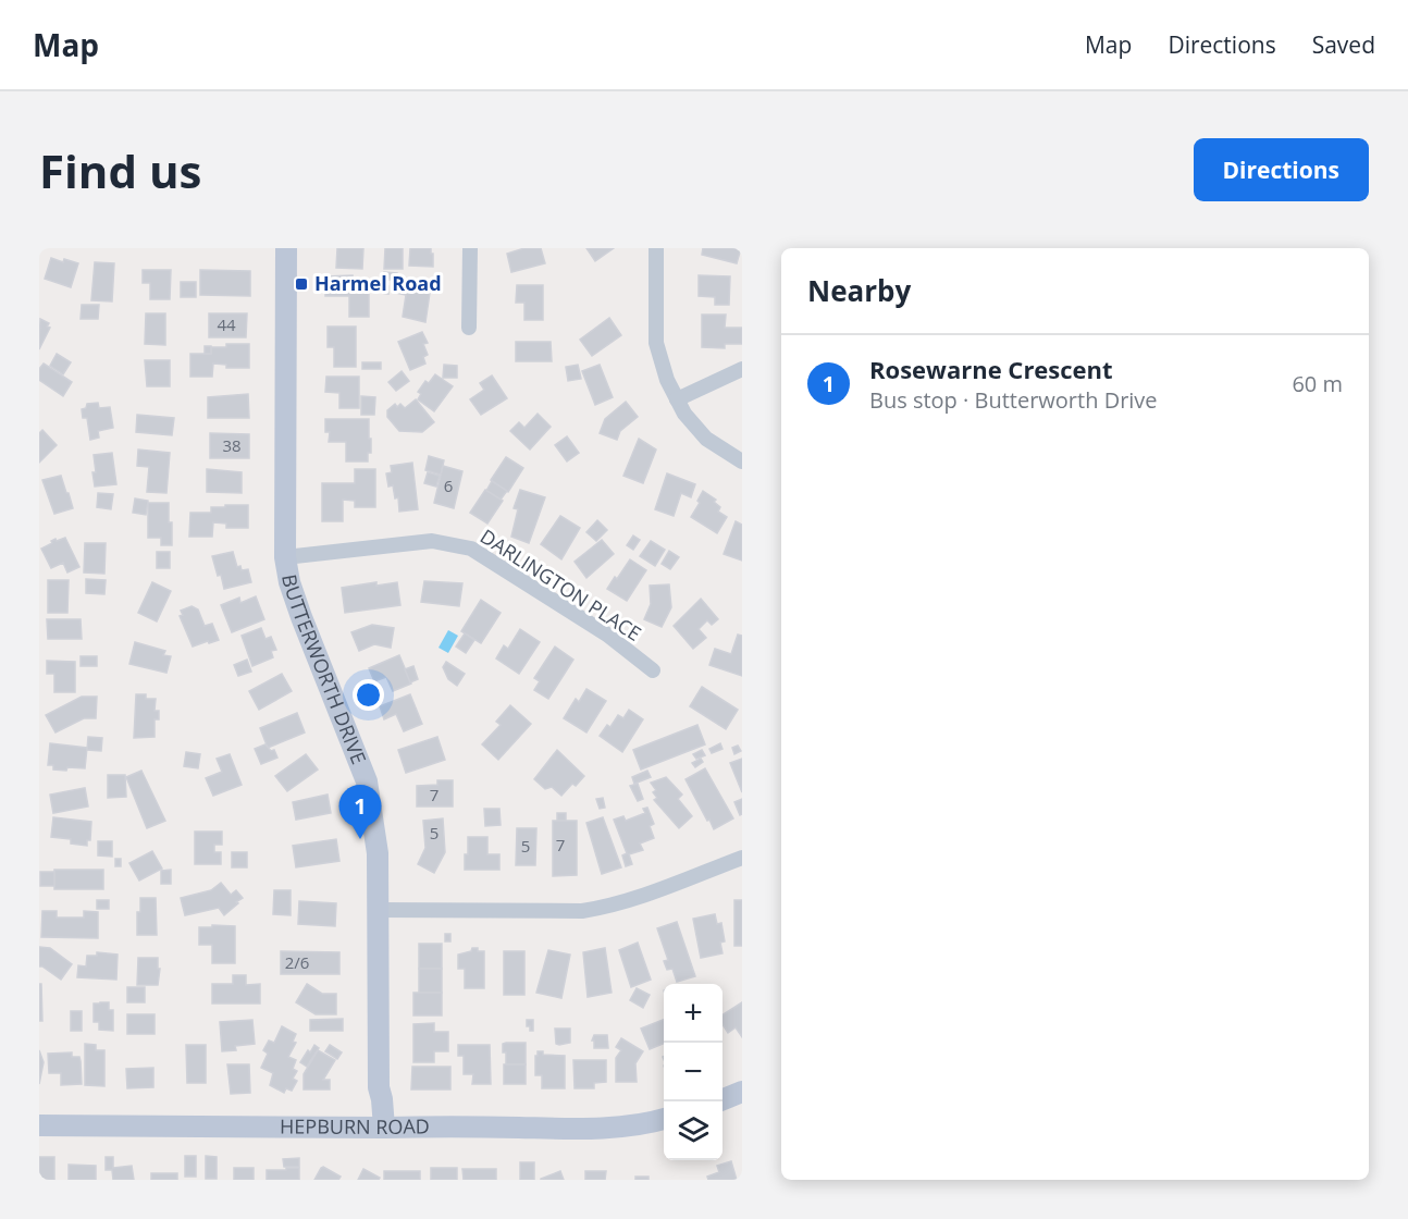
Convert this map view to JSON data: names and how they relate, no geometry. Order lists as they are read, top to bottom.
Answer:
{
  "streets": {
    "street": ["DARLINGTON PLACE", "BUTTERWORTH DRIVE", "HEPBURN ROAD"]
  },
  "crossings": [
    ["DARLINGTON PLACE", "BUTTERWORTH DRIVE"],
    ["BUTTERWORTH DRIVE", "HEPBURN ROAD"]
  ],
  "places": {
    "transit": ["Harmel Road"]
  },
  "house_numbers": [
    "44",
    "38",
    "6",
    "7",
    "5",
    "7",
    "5",
    "2/6"
  ],
  "page": {
    "header": "Map",
    "nav": ["Map", "Directions", "Saved"],
    "buttons": "Directions",
    "title": "Find us",
    "heading": "Nearby",
    "list": [
      {
        "mark": "1",
        "name": "Rosewarne Crescent",
        "note": "Bus stop · Butterworth Drive",
        "value": "60 m"
      }
    ],
    "pins": "1",
    "map_buttons": ["+", "−"]
  }
}
